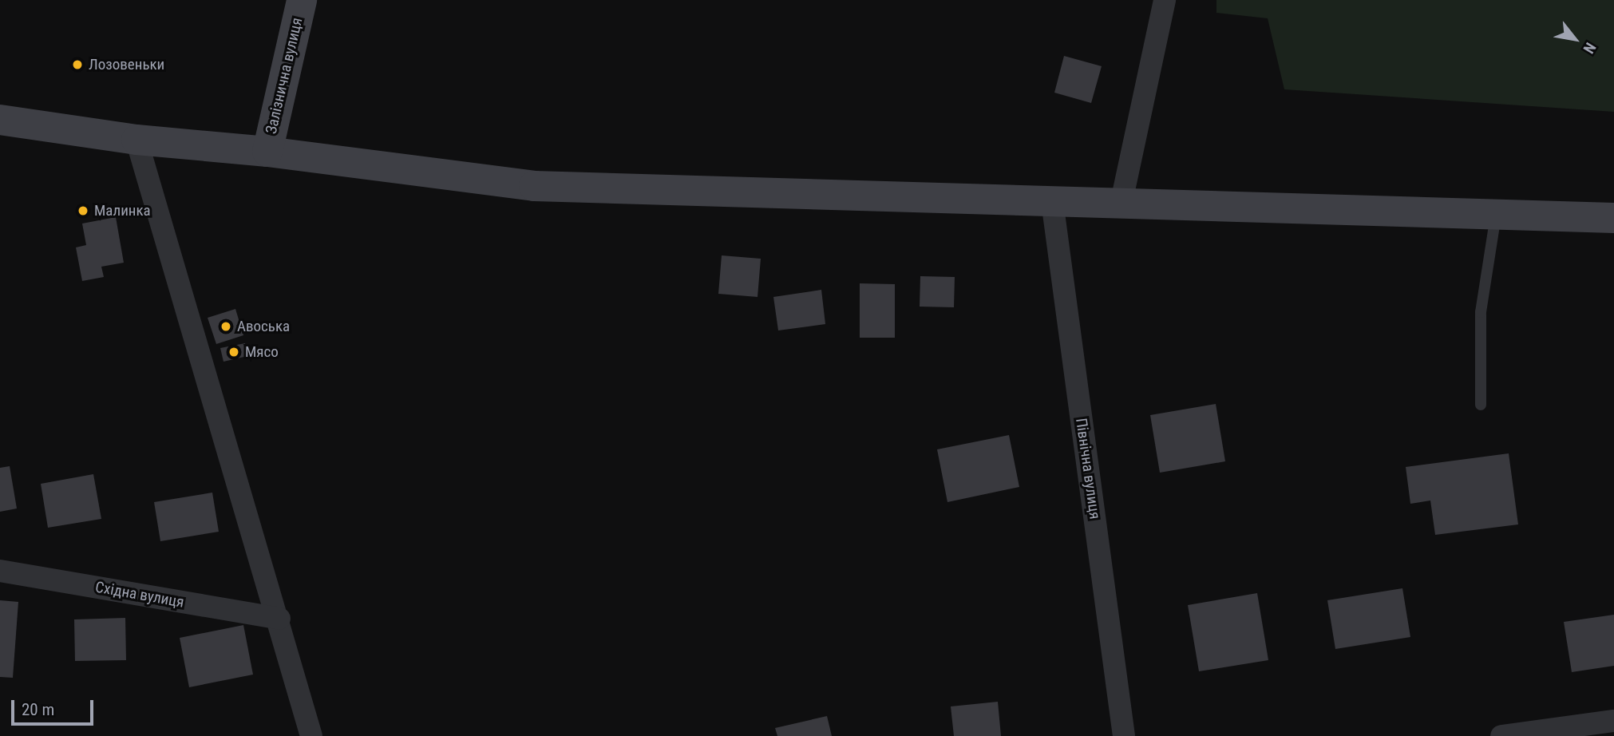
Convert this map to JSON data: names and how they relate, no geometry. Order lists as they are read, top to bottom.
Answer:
{
  "streets": {
    "main road": ["Залізнична вулиця"],
    "street": ["Північна вулиця", "Східна вулиця"]
  },
  "places": [
    "Лозовеньки",
    "Малинка",
    "Авоська",
    "Мясо"
  ],
  "scale_bar": "20 m",
  "north": "bottom right"
}
